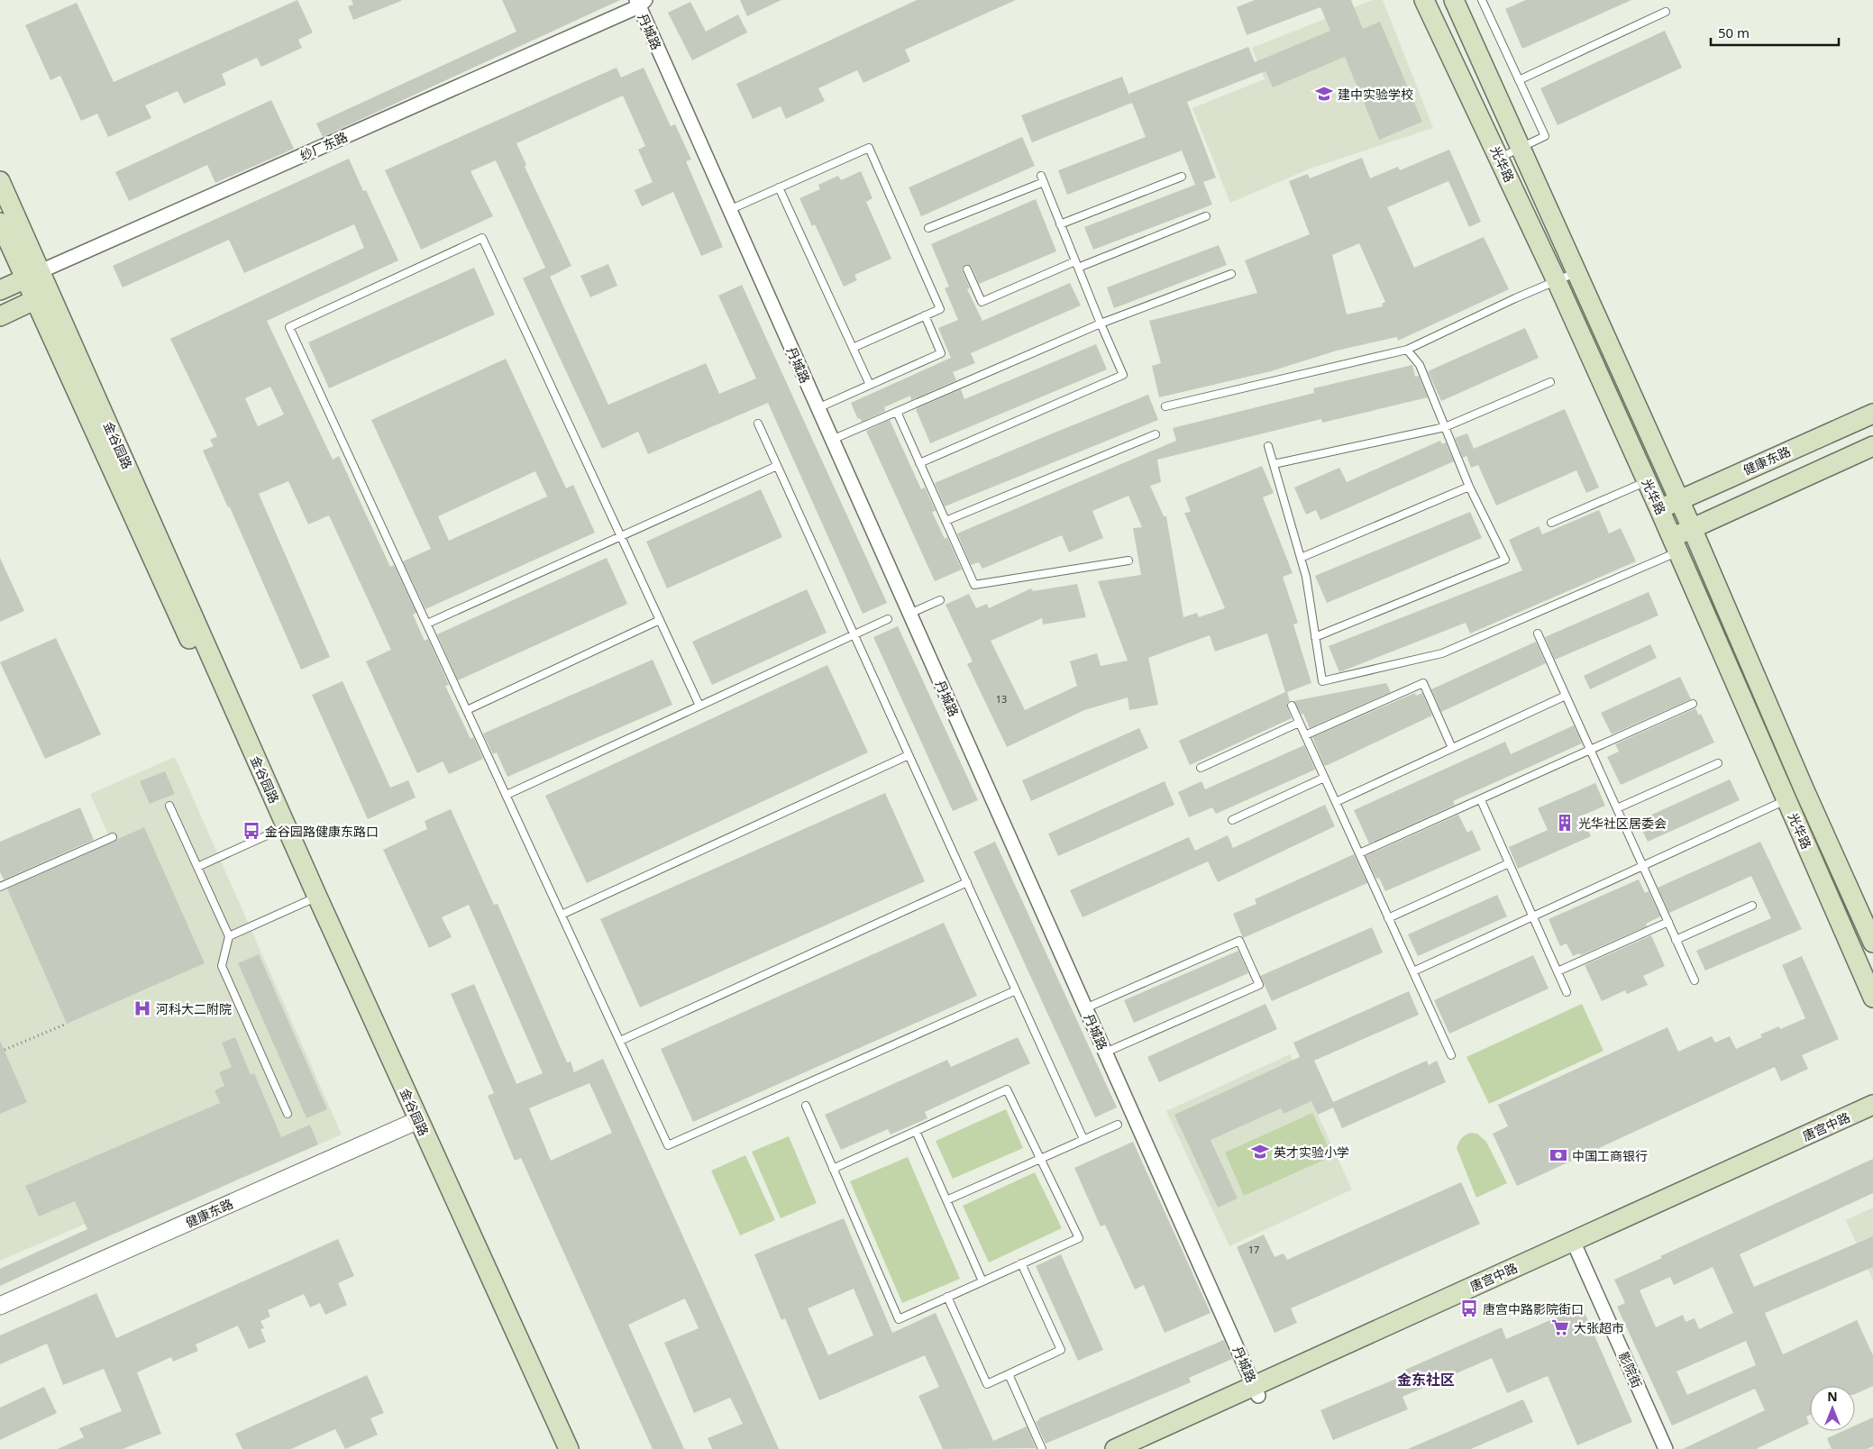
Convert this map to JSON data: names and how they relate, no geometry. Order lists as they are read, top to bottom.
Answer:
{
  "streets": {
    "main road": [
      "纱厂东路",
      "光华路",
      "金谷园路",
      "健康东路",
      "唐宫中路"
    ],
    "street": ["丹城路", "影院街"]
  },
  "crossings": [
    ["丹城路", "纱厂东路"],
    ["丹城路", "唐宫中路"],
    ["纱厂东路", "金谷园路"],
    ["光华路", "健康东路"],
    ["金谷园路", "健康东路"],
    ["唐宫中路", "影院街"]
  ],
  "districts": ["金东社区"],
  "places": {
    "school or university": ["建中实验学校", "英才实验小学"],
    "building": ["光华社区居委会"],
    "bus stop": ["金谷园路健康东路口", "唐宫中路影院街口"],
    "hospital": ["河科大二附院"],
    "bank": ["中国工商银行"],
    "supermarket": ["大张超市"]
  },
  "house_numbers": ["13", "17"],
  "scale_bar": "50 m",
  "north": "top"
}
